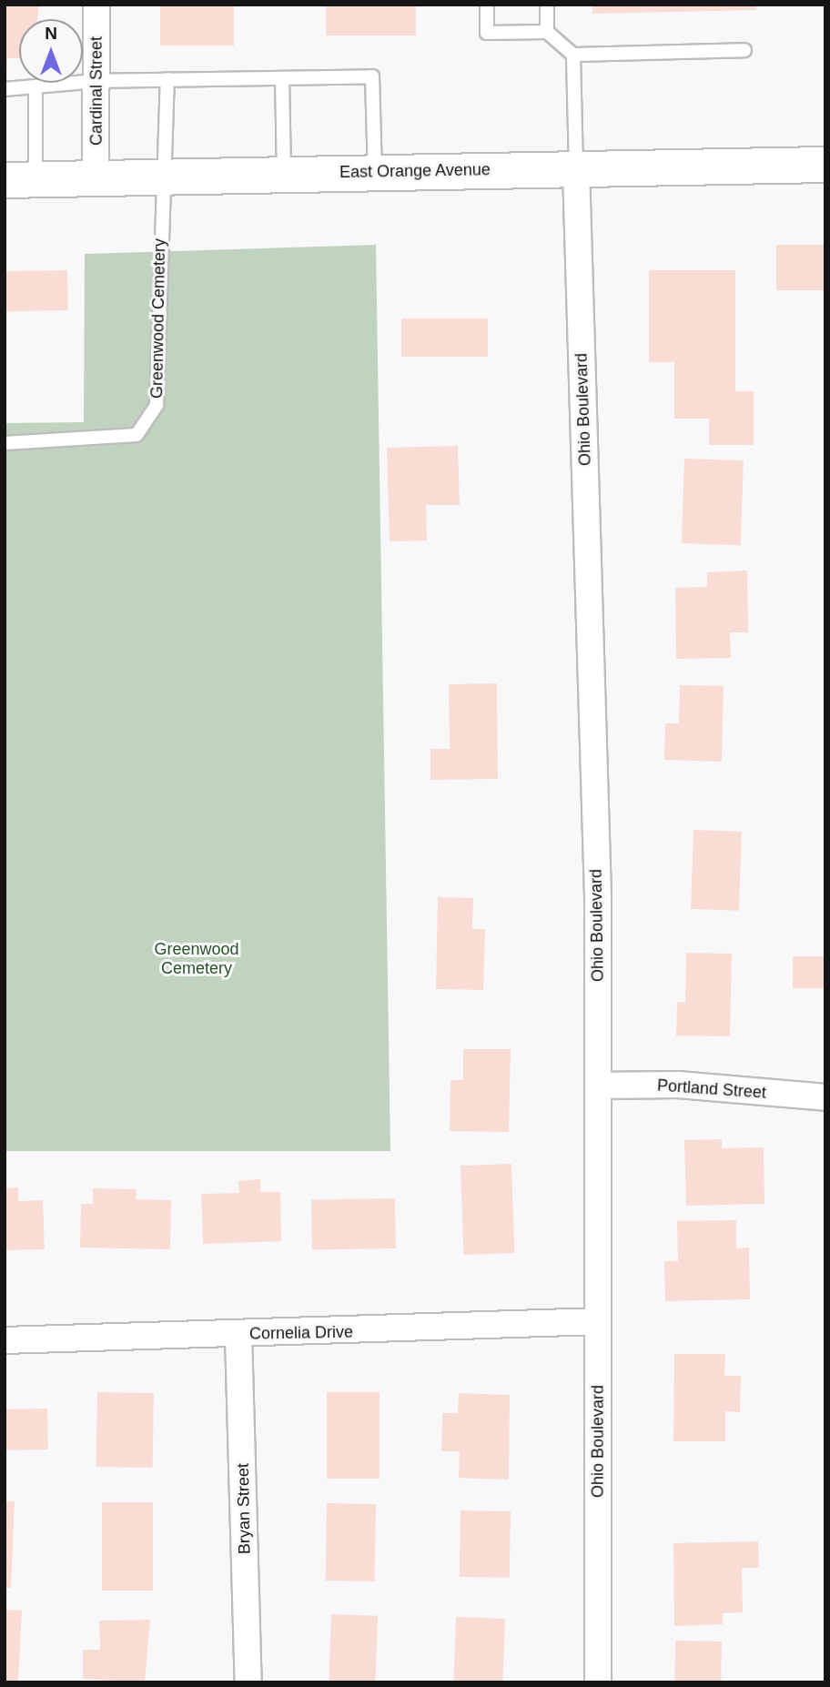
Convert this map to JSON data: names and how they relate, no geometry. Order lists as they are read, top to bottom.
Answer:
{
  "streets": {
    "main road": ["East Orange Avenue"],
    "street": [
      "Cardinal Street",
      "Ohio Boulevard",
      "Portland Street",
      "Cornelia Drive",
      "Bryan Street"
    ],
    "lane": ["Greenwood Cemetery"]
  },
  "crossings": [
    ["Cardinal Street", "East Orange Avenue"],
    ["East Orange Avenue", "Greenwood Cemetery"],
    ["East Orange Avenue", "Ohio Boulevard"],
    ["Ohio Boulevard", "Portland Street"],
    ["Ohio Boulevard", "Cornelia Drive"],
    ["Cornelia Drive", "Bryan Street"]
  ],
  "parks": ["Greenwood Cemetery"],
  "north": "top"
}
